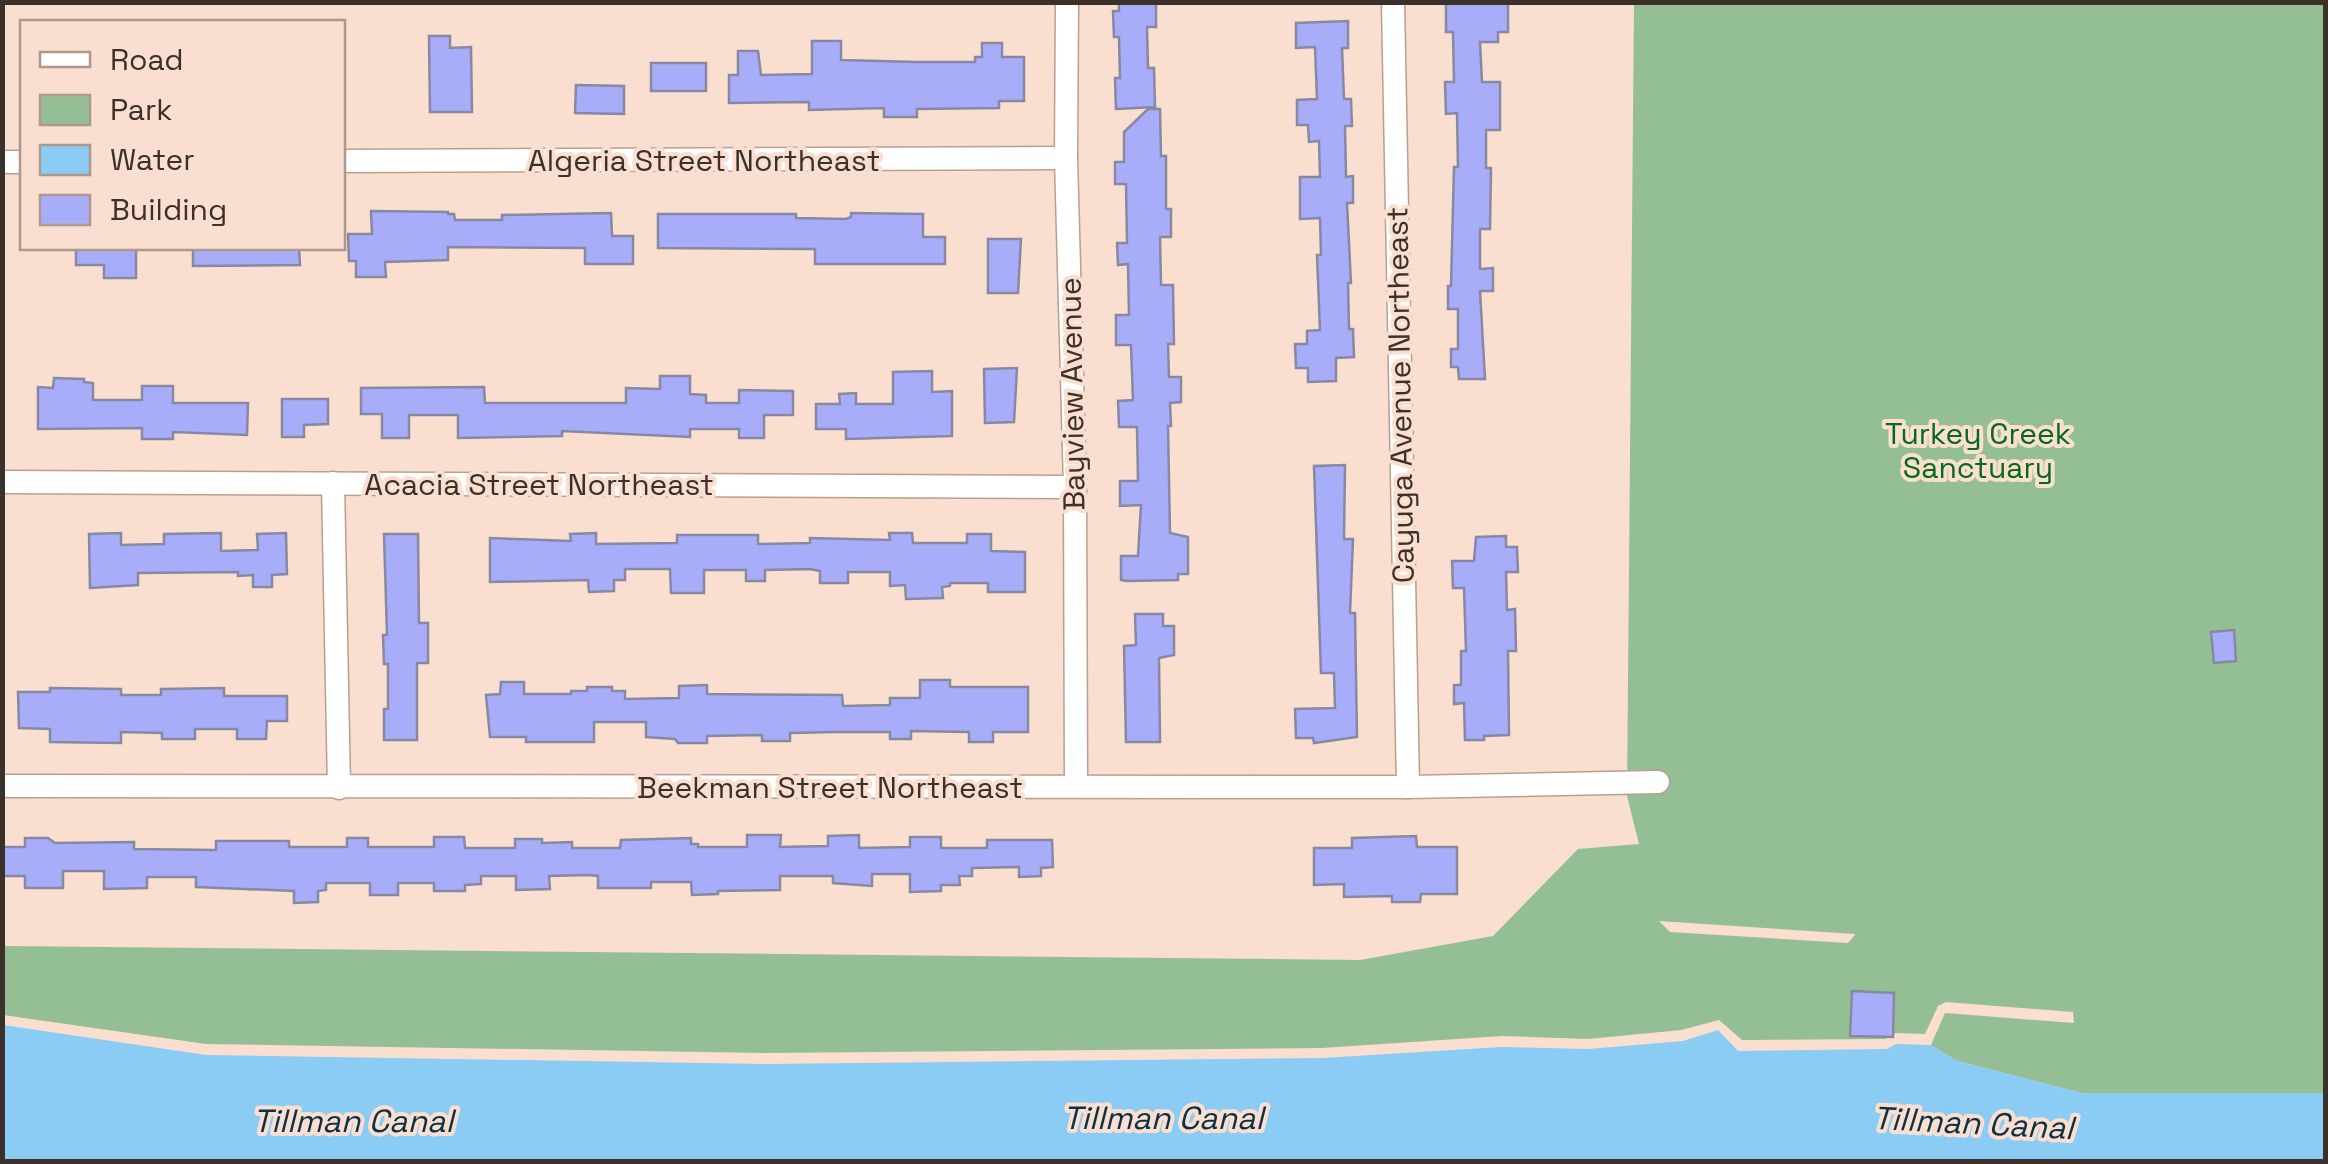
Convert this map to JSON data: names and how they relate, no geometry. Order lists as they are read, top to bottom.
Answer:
{
  "streets": {
    "street": [
      "Algeria Street Northeast",
      "Bayview Avenue",
      "Cayuga Avenue Northeast",
      "Acacia Street Northeast",
      "Beekman Street Northeast"
    ]
  },
  "crossings": [
    ["Algeria Street Northeast", "Bayview Avenue"],
    ["Bayview Avenue", "Acacia Street Northeast"],
    ["Bayview Avenue", "Beekman Street Northeast"],
    ["Cayuga Avenue Northeast", "Beekman Street Northeast"]
  ],
  "water": ["Tillman Canal"],
  "parks": ["Turkey Creek Sanctuary"],
  "legend": [
    "Road",
    "Park",
    "Water",
    "Building"
  ]
}
